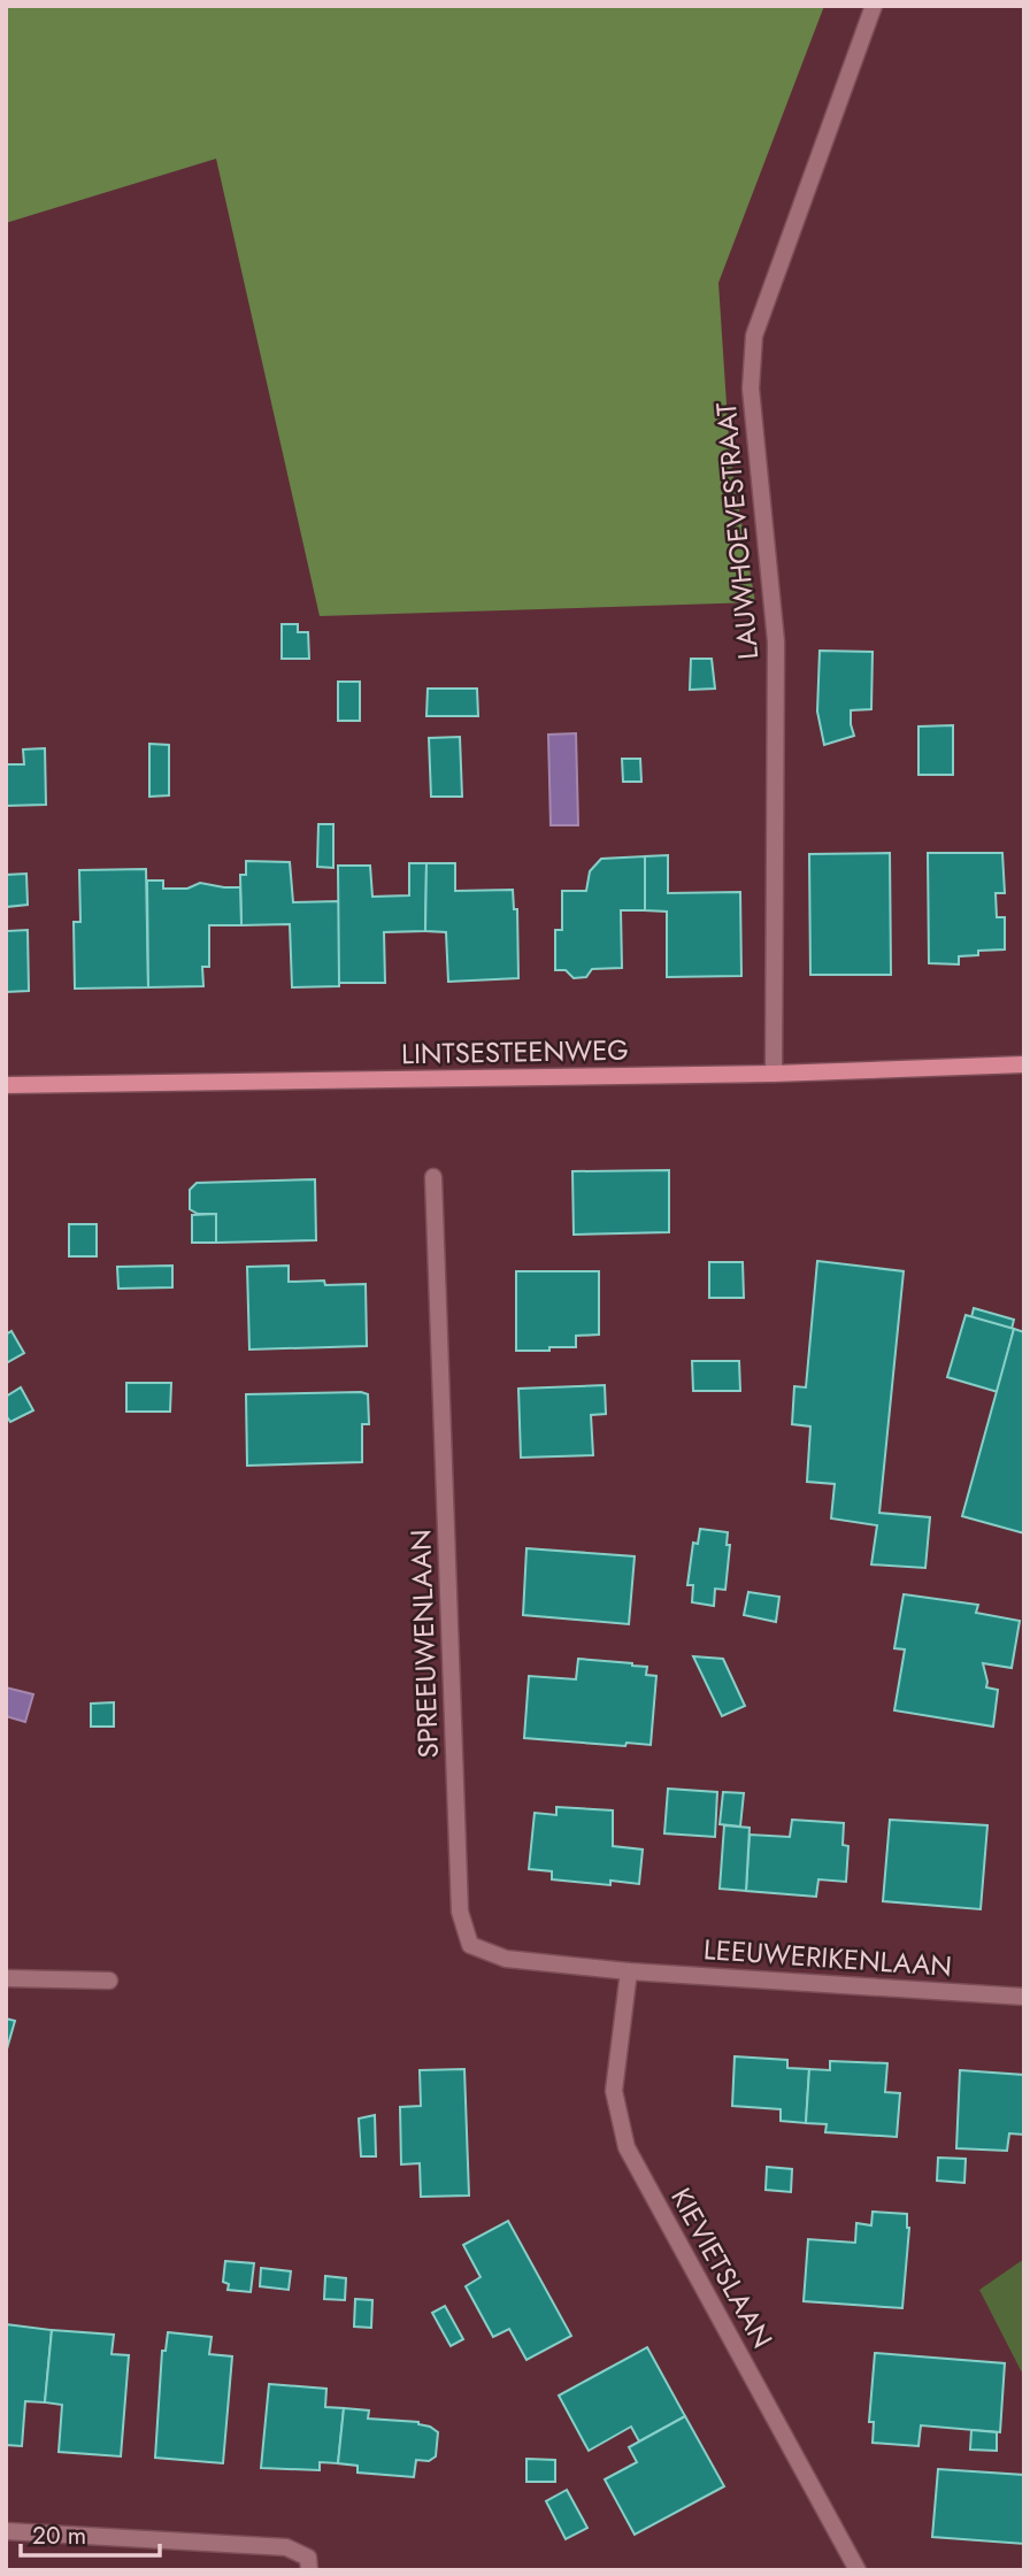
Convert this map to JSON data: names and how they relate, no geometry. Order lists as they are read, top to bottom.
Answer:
{
  "streets": {
    "street": [
      "LAUWHOEVESTRAAT",
      "LINTSESTEENWEG",
      "SPREEUWENLAAN",
      "LEEUWERIKENLAAN",
      "KIEVIETSLAAN"
    ]
  },
  "crossings": [
    ["LAUWHOEVESTRAAT", "LINTSESTEENWEG"],
    ["SPREEUWENLAAN", "LEEUWERIKENLAAN"],
    ["SPREEUWENLAAN", "KIEVIETSLAAN"],
    ["LEEUWERIKENLAAN", "KIEVIETSLAAN"]
  ],
  "scale_bar": "20 m"
}
